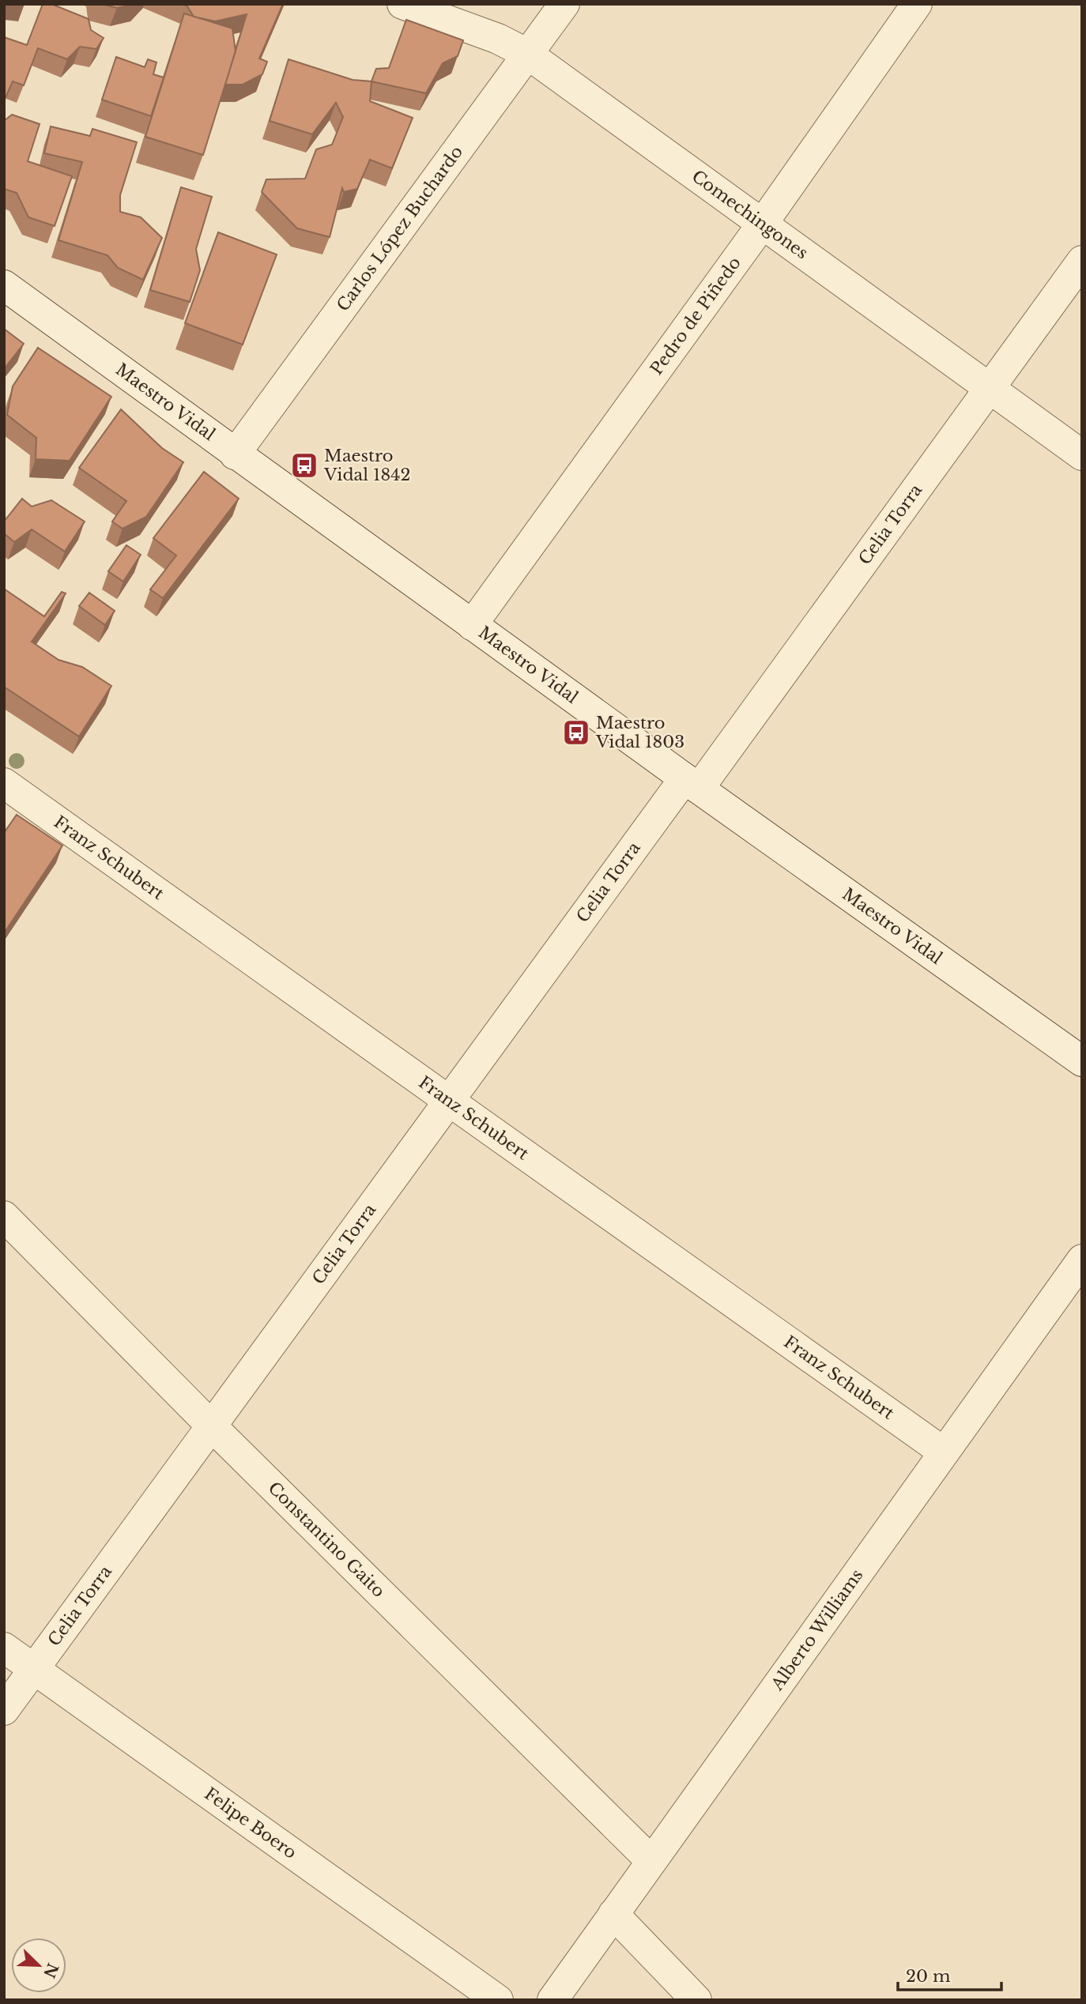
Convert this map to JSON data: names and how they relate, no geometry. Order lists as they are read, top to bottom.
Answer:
{
  "streets": {
    "street": [
      "Comechingones",
      "Carlos López Buchardo",
      "Pedro de Piñedo",
      "Maestro Vidal",
      "Celia Torra",
      "Franz Schubert",
      "Constantino Gaito",
      "Alberto Williams",
      "Felipe Boero"
    ]
  },
  "crossings": [
    ["Comechingones", "Carlos López Buchardo"],
    ["Comechingones", "Pedro de Piñedo"],
    ["Comechingones", "Celia Torra"],
    ["Carlos López Buchardo", "Maestro Vidal"],
    ["Pedro de Piñedo", "Maestro Vidal"],
    ["Maestro Vidal", "Celia Torra"],
    ["Celia Torra", "Franz Schubert"],
    ["Celia Torra", "Constantino Gaito"],
    ["Celia Torra", "Felipe Boero"],
    ["Franz Schubert", "Alberto Williams"],
    ["Constantino Gaito", "Alberto Williams"]
  ],
  "places": {
    "bus stop": ["Maestro Vidal 1842", "Maestro Vidal 1803"]
  },
  "scale_bar": "20 m",
  "north": "bottom right"
}
